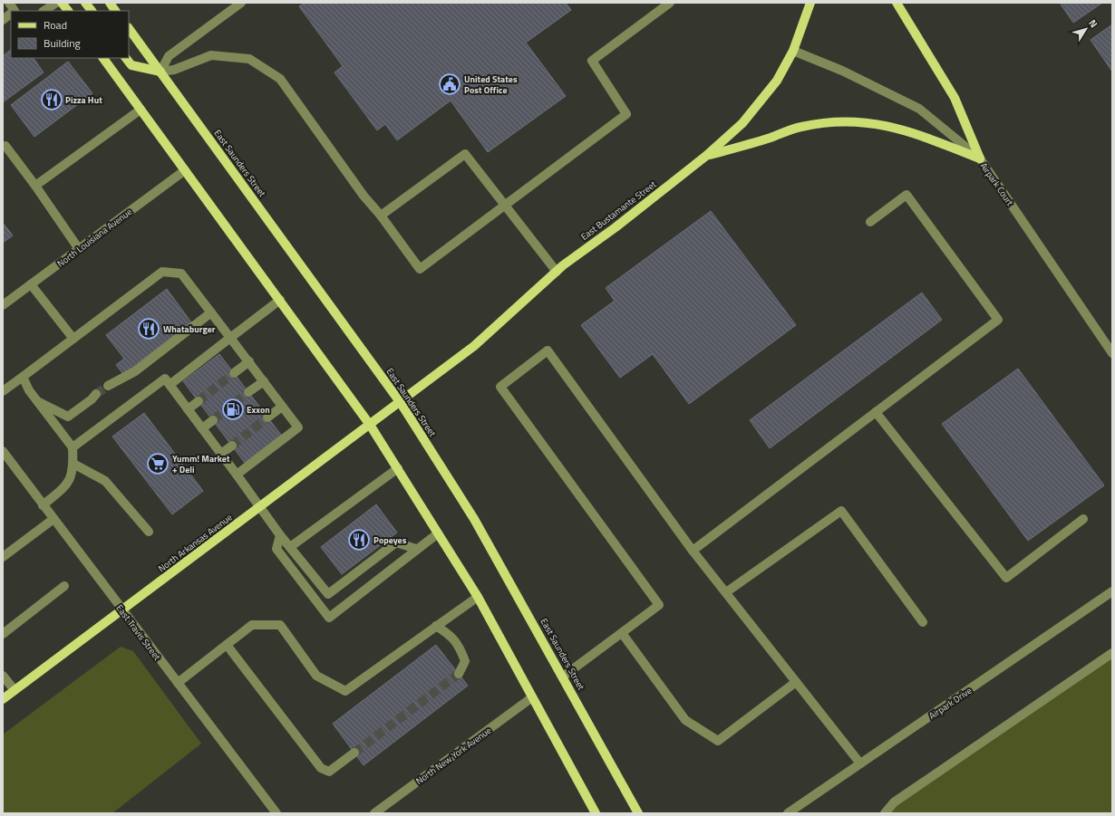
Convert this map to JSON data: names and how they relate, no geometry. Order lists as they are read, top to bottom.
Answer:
{
  "streets": {
    "main road": ["East Saunders Street", "East Bustamante Street", "North Arkansas Avenue"],
    "street": [
      "Airpark Court",
      "North Louisiana Avenue",
      "East Travis Street",
      "Airpark Drive",
      "North New York Avenue"
    ]
  },
  "crossings": [
    ["East Saunders Street", "East Bustamante Street"],
    ["East Saunders Street", "North Arkansas Avenue"],
    ["Airpark Court", "East Bustamante Street"],
    ["East Bustamante Street", "North Arkansas Avenue"],
    ["North Arkansas Avenue", "East Travis Street"]
  ],
  "places": {
    "public building": ["United States Post Office"],
    "restaurant": ["Pizza Hut", "Whataburger", "Popeyes"],
    "fuel station": ["Exxon"],
    "supermarket": ["Yumm! Market + Deli"]
  },
  "legend": ["Road", "Building"],
  "north": "top right"
}
